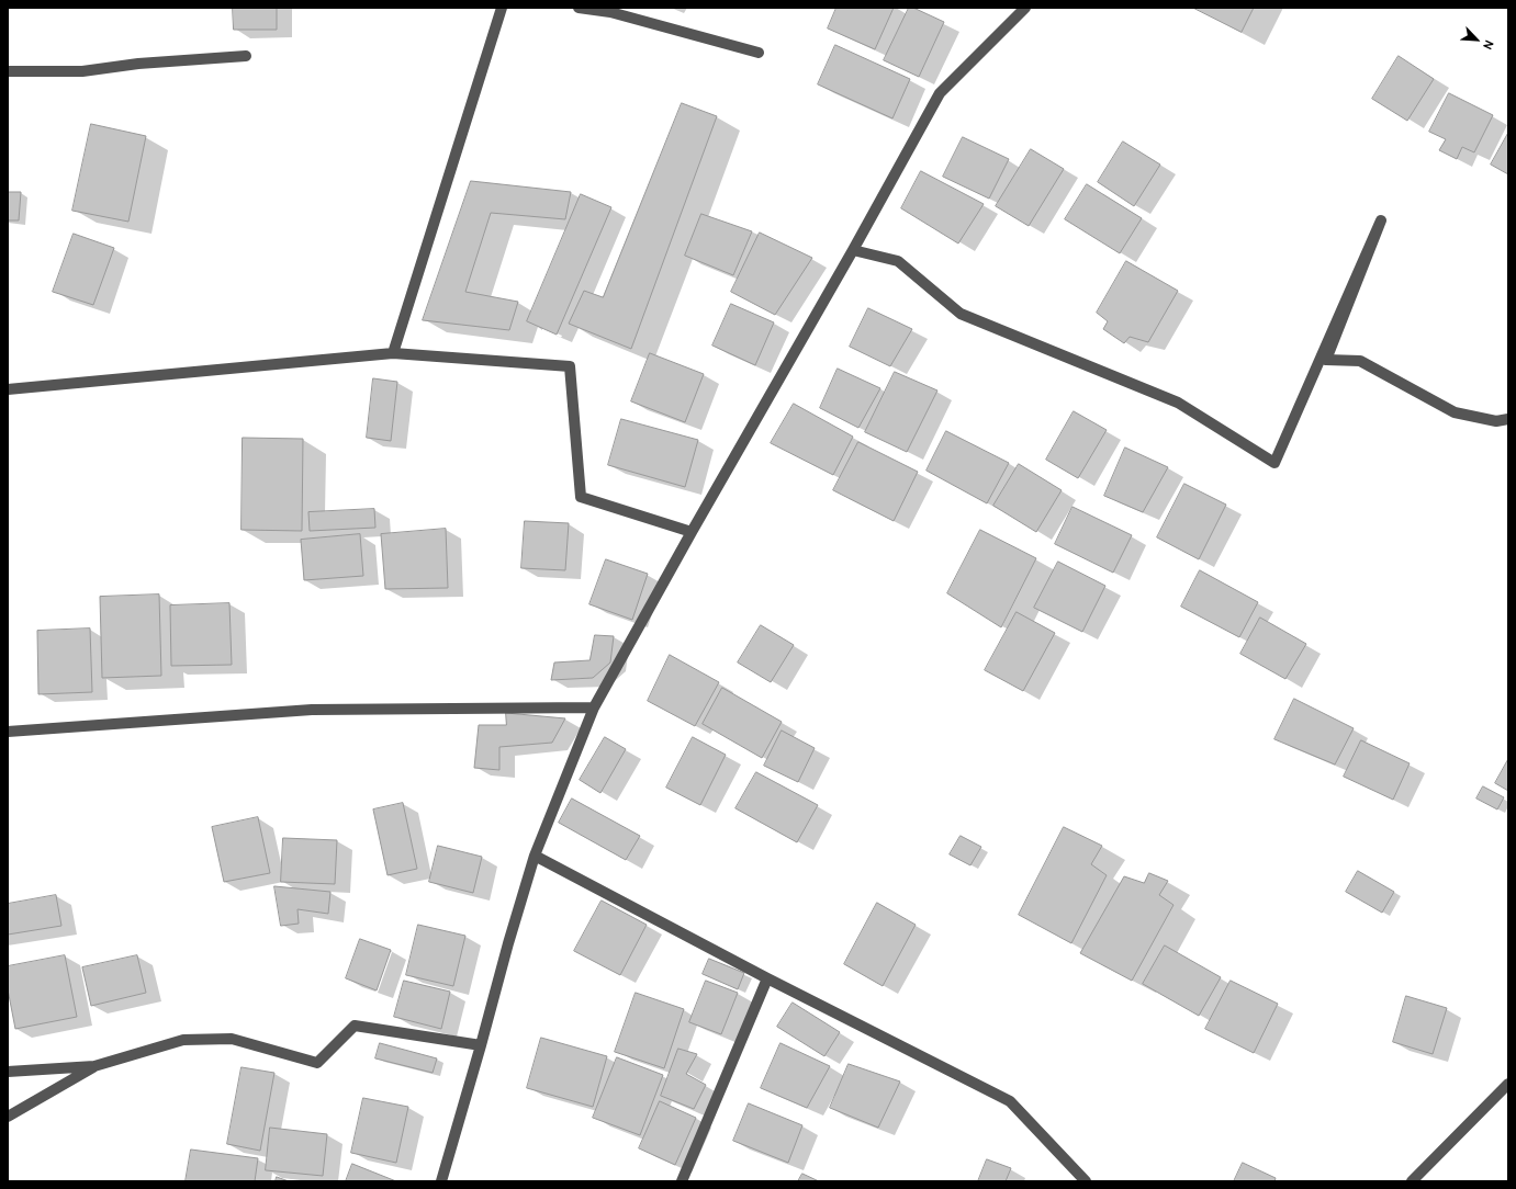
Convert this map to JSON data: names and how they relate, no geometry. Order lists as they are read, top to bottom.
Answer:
{
  "north": "bottom right"
}
